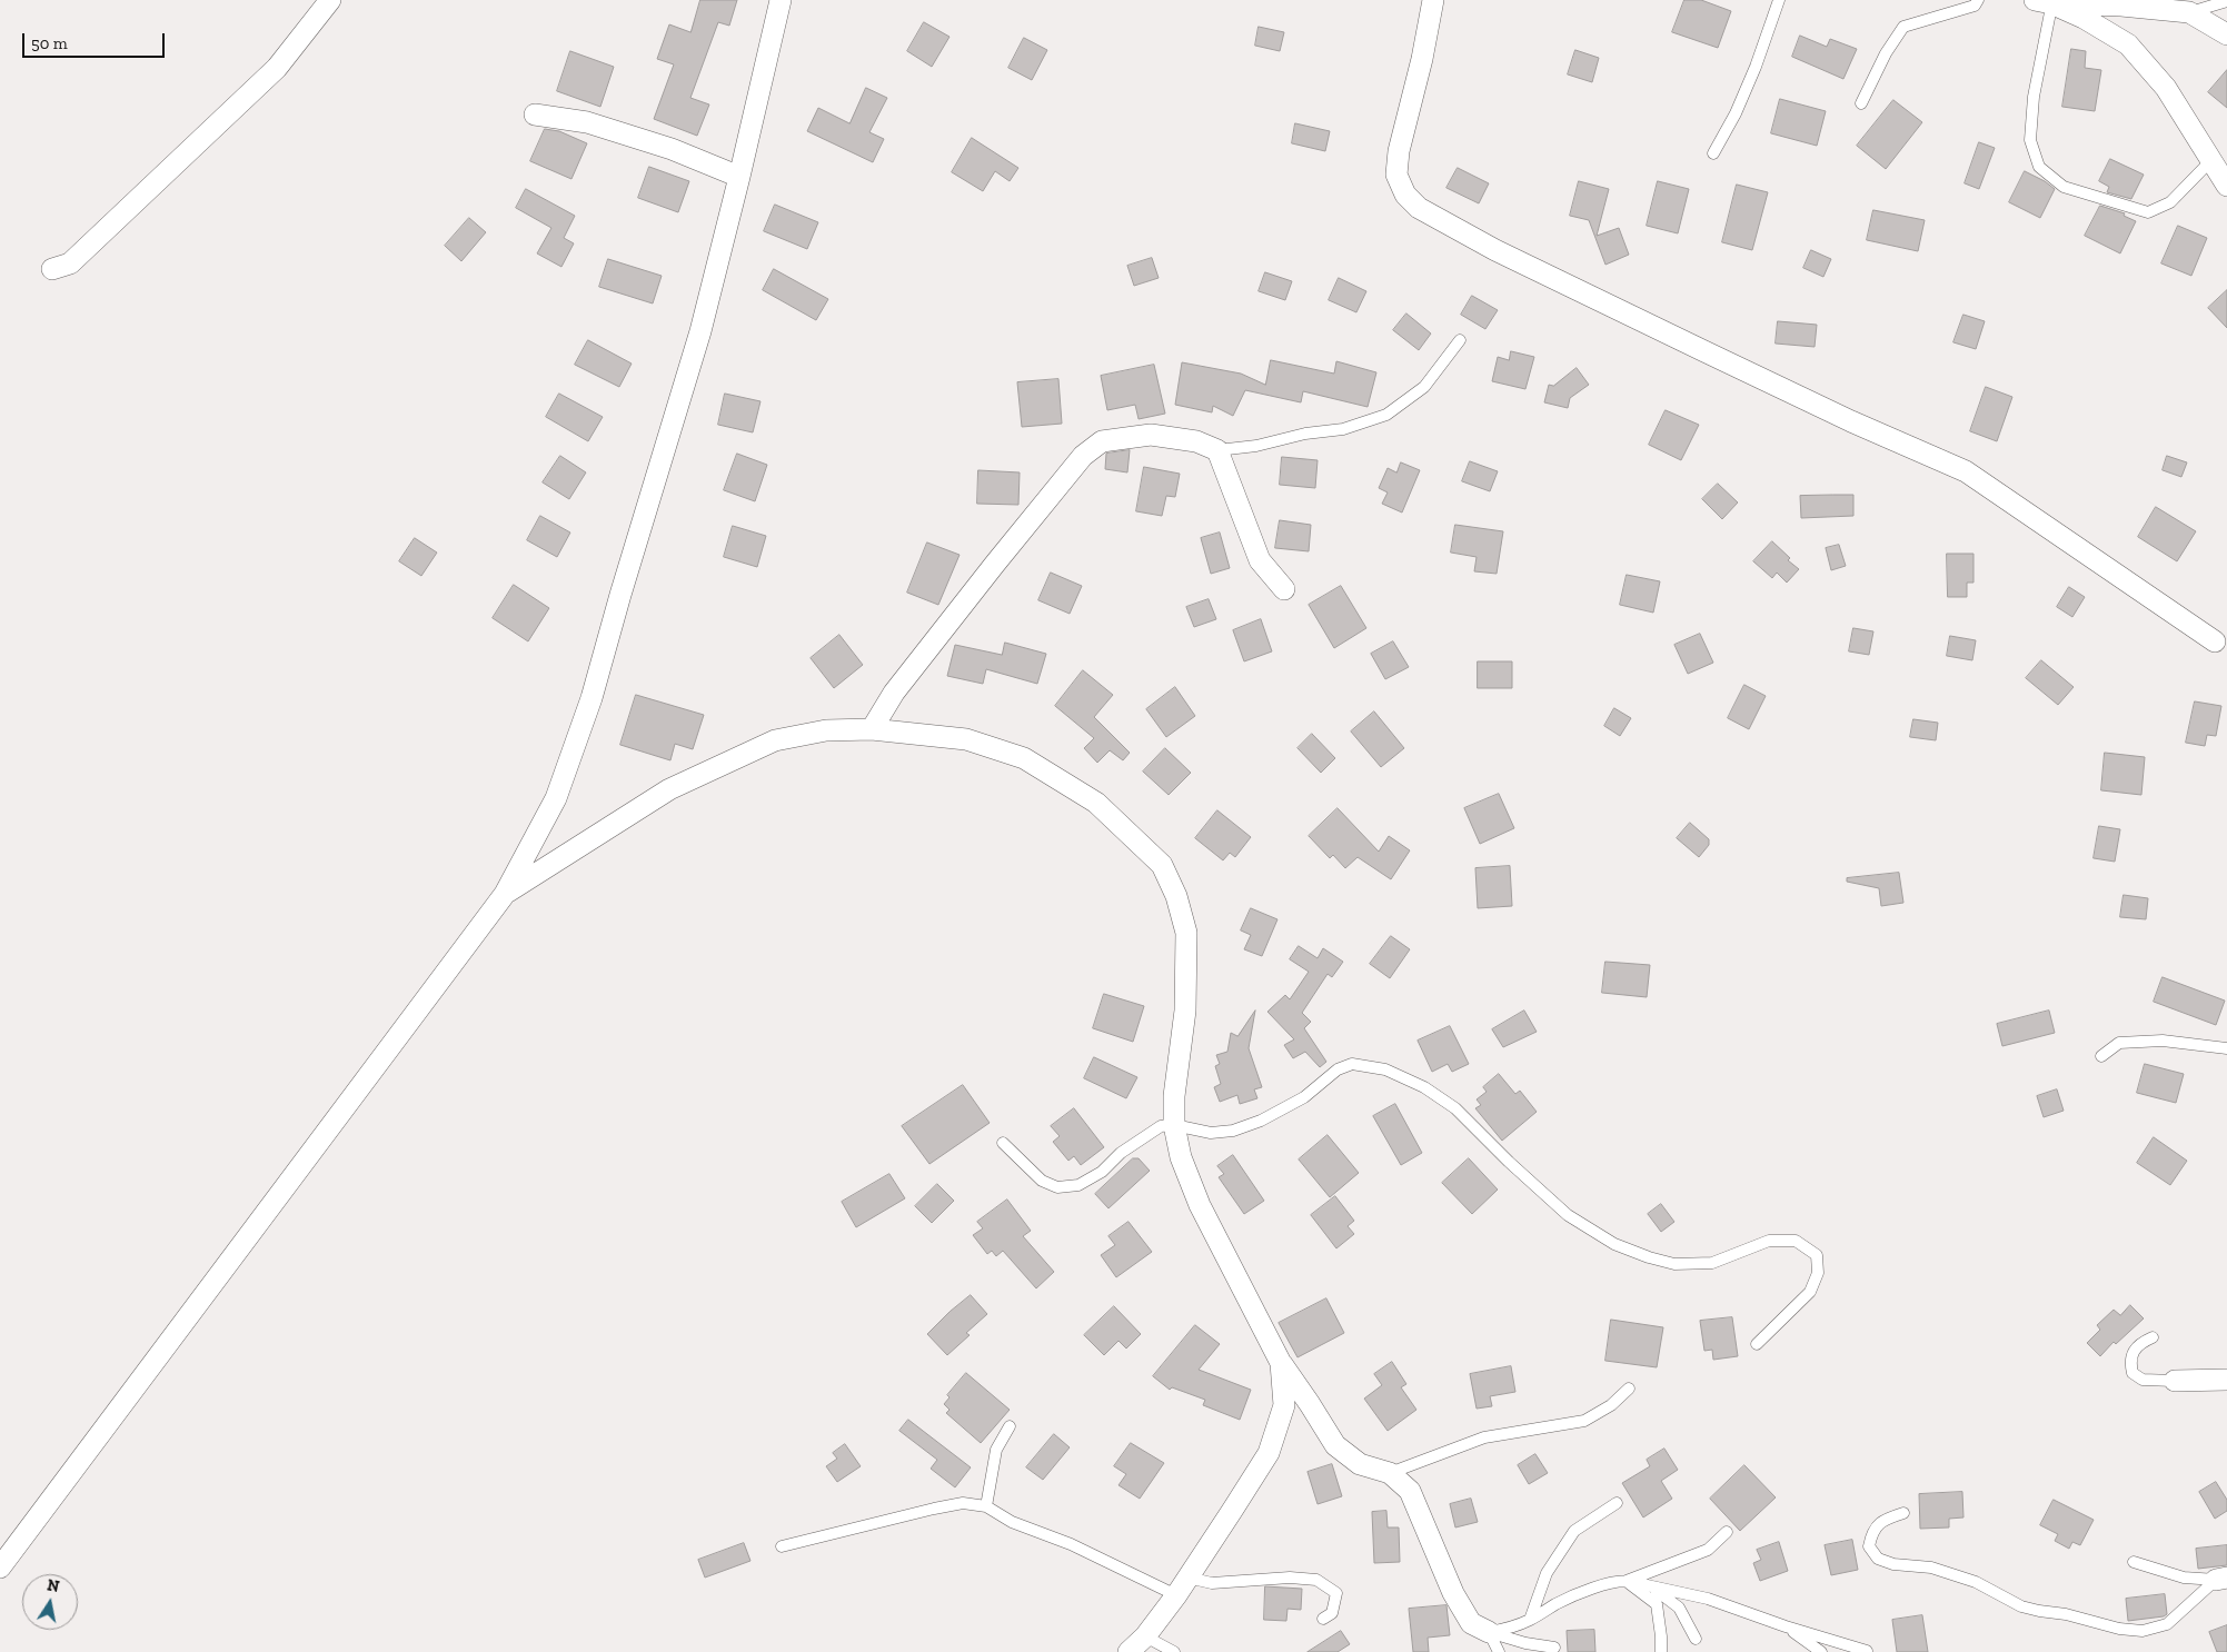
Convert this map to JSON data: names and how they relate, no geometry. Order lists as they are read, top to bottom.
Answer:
{
  "scale_bar": "50 m",
  "north": "top"
}
